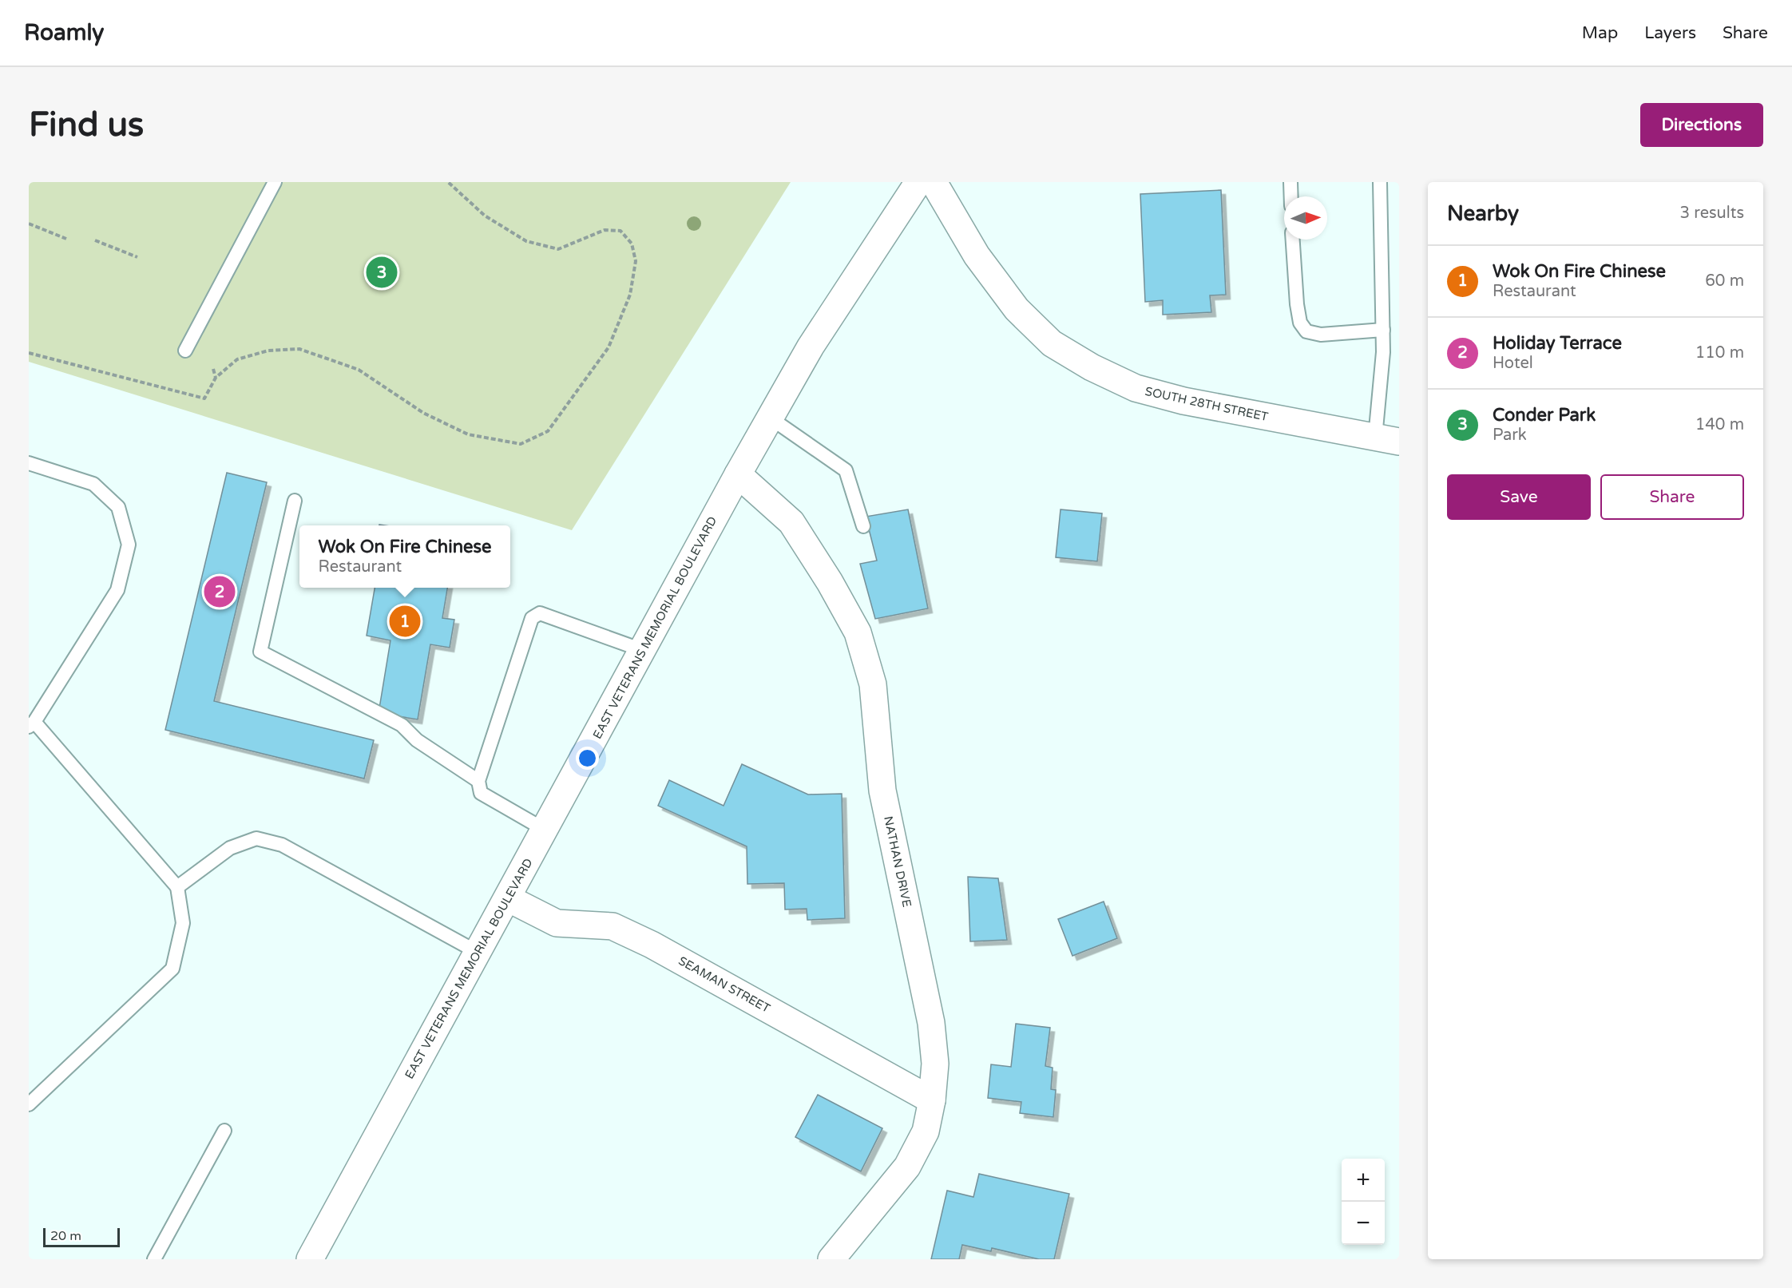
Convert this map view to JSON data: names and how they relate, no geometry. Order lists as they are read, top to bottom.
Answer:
{
  "streets": {
    "street": [
      "SOUTH 28TH STREET",
      "EAST VETERANS MEMORIAL BOULEVARD",
      "NATHAN DRIVE",
      "SEAMAN STREET"
    ]
  },
  "crossings": [
    ["EAST VETERANS MEMORIAL BOULEVARD", "NATHAN DRIVE"],
    ["EAST VETERANS MEMORIAL BOULEVARD", "SEAMAN STREET"],
    ["NATHAN DRIVE", "SEAMAN STREET"]
  ],
  "scale_bar": "20 m",
  "north": "right",
  "page": {
    "header": "Roamly",
    "nav": ["Map", "Layers", "Share"],
    "buttons": [
      "Directions",
      ["Save", "Share"]
    ],
    "title": "Find us",
    "heading": ["Nearby", "3 results"],
    "list": [
      {
        "mark": "1",
        "name": "Wok On Fire Chinese",
        "note": "Restaurant",
        "value": "60 m"
      },
      {
        "mark": "2",
        "name": "Holiday Terrace",
        "note": "Hotel",
        "value": "110 m"
      },
      {
        "mark": "3",
        "name": "Conder Park",
        "note": "Park",
        "value": "140 m"
      }
    ],
    "pins": ["3", "2", "1"],
    "popup": ["Wok On Fire Chinese", "Restaurant"],
    "map_buttons": ["+", "−"],
    "scale": "20 m"
  }
}
